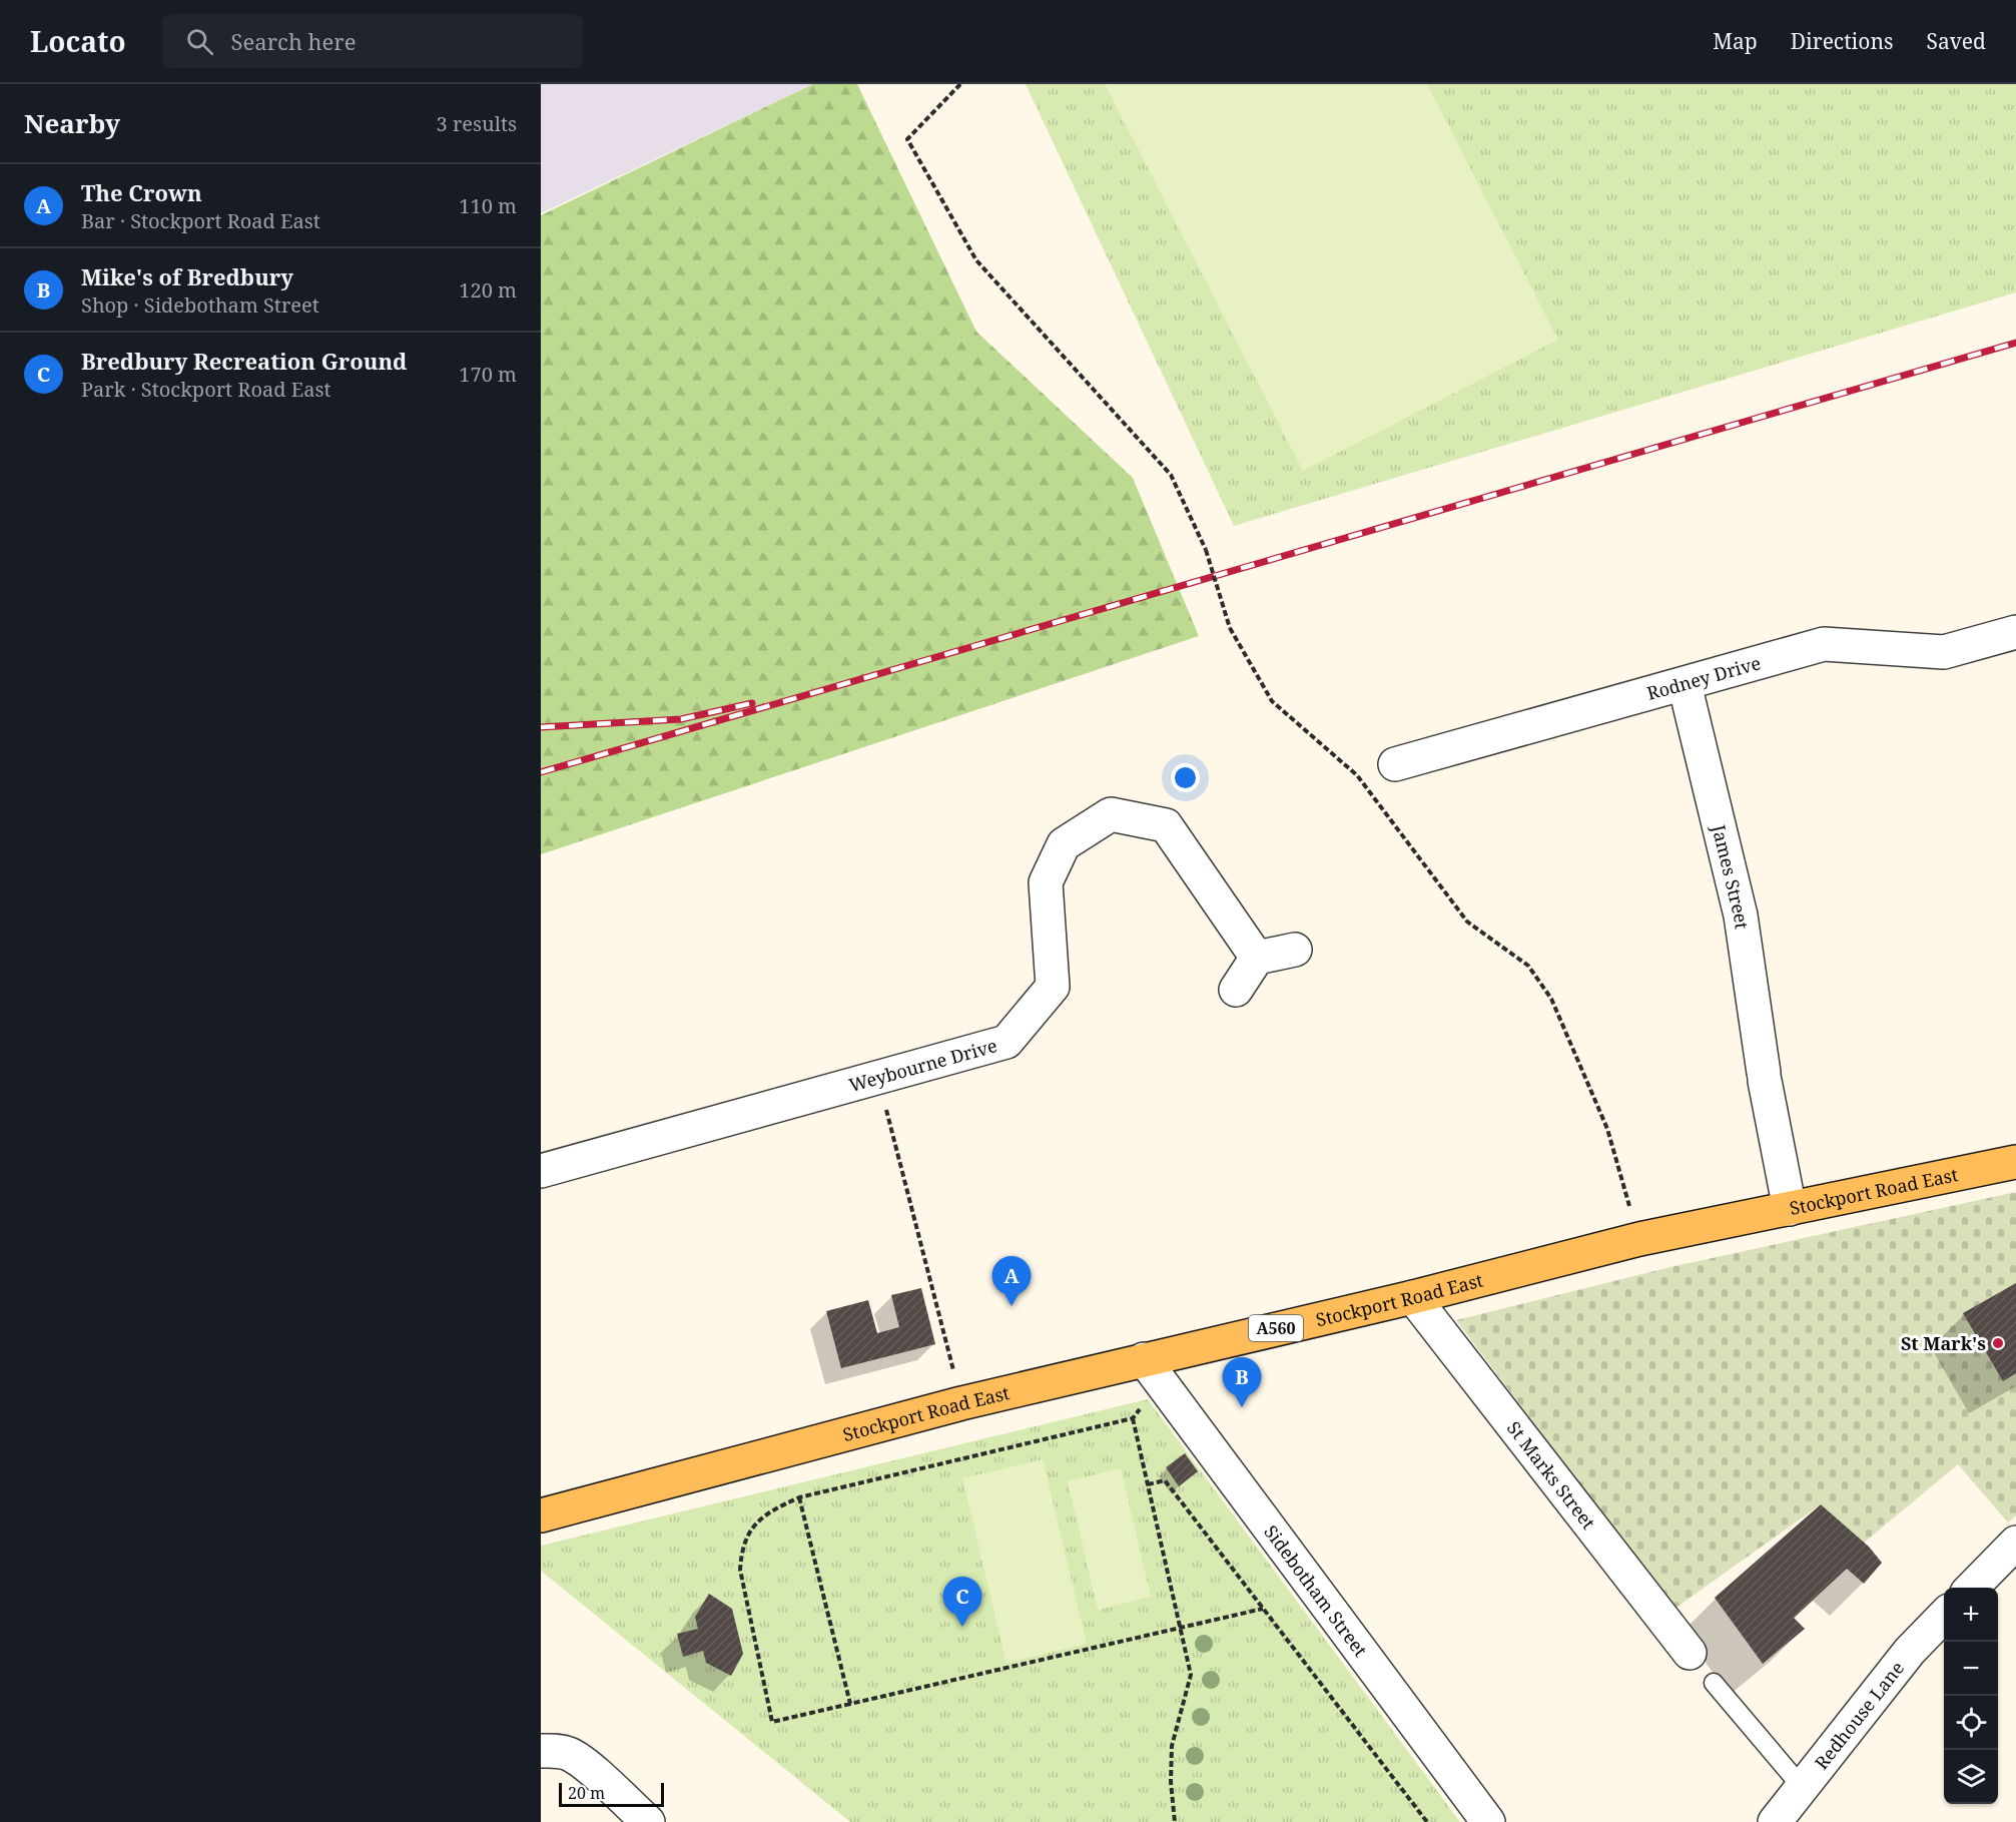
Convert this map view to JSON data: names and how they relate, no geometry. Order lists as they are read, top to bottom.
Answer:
{
  "streets": {
    "main road": ["Stockport Road East", "A560"],
    "street": [
      "Rodney Drive",
      "James Street",
      "Weybourne Drive",
      "St Marks Street",
      "Sidebotham Street",
      "Redhouse Lane"
    ]
  },
  "crossings": [
    ["Rodney Drive", "James Street"],
    ["James Street", "Stockport Road East"],
    ["Stockport Road East", "St Marks Street"],
    ["Stockport Road East", "Sidebotham Street"]
  ],
  "places": ["St Mark's"],
  "scale_bar": "20 m",
  "page": {
    "header": "Locato",
    "search": "Search here",
    "nav": ["Map", "Directions", "Saved"],
    "heading": ["Nearby", "3 results"],
    "list": [
      {
        "mark": "A",
        "name": "The Crown",
        "note": "Bar · Stockport Road East",
        "value": "110 m"
      },
      {
        "mark": "B",
        "name": "Mike's of Bredbury",
        "note": "Shop · Sidebotham Street",
        "value": "120 m"
      },
      {
        "mark": "C",
        "name": "Bredbury Recreation Ground",
        "note": "Park · Stockport Road East",
        "value": "170 m"
      }
    ],
    "pins": ["A", "B", "C"],
    "map_buttons": ["+", "−"],
    "scale": "20 m"
  }
}
